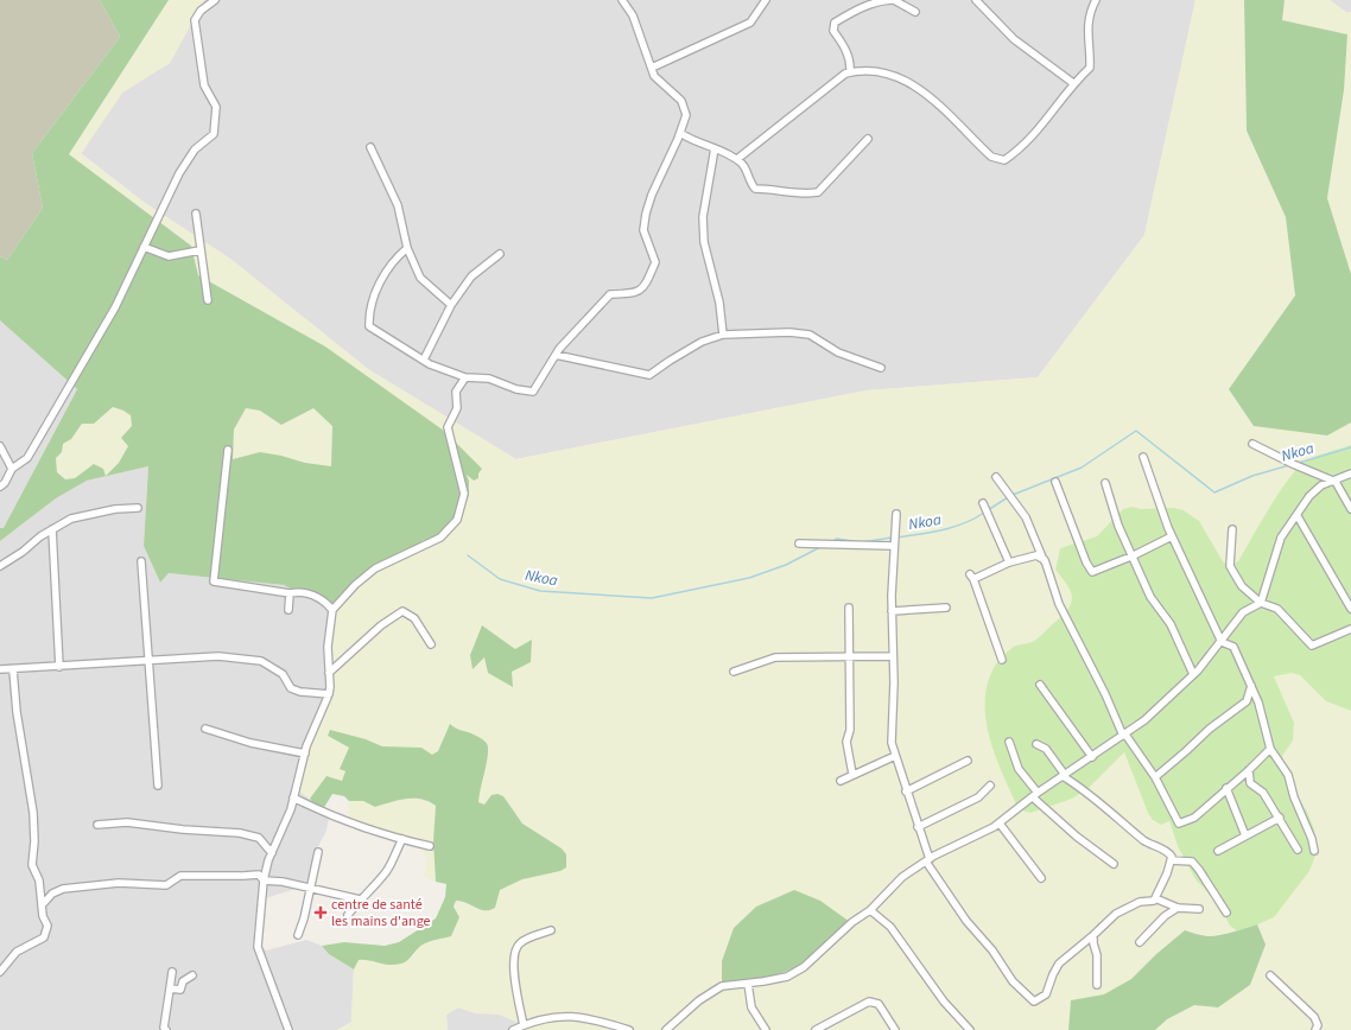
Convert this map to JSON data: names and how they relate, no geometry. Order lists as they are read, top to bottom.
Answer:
{
  "water": ["Nkoa"],
  "places": {
    "health": ["centre de santé les mains d'ange"]
  }
}
